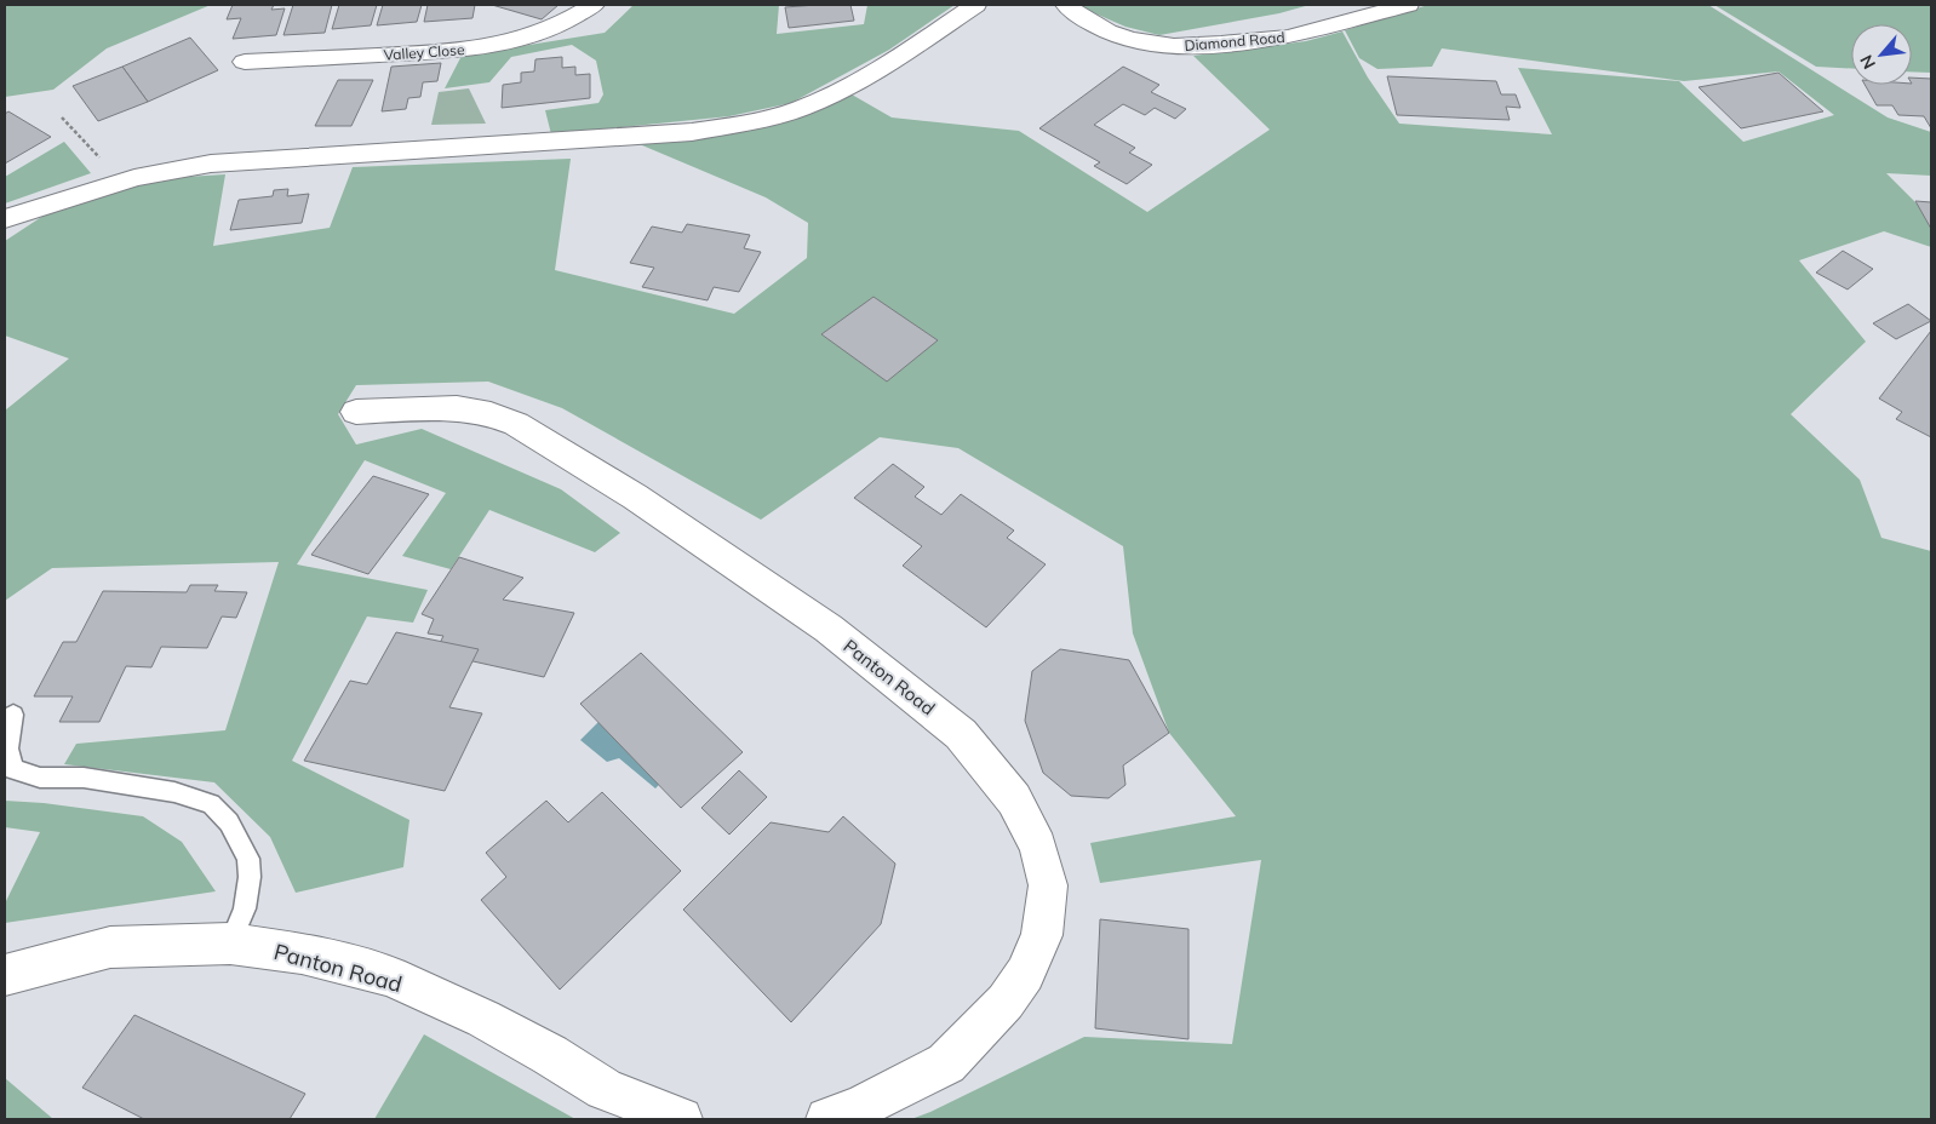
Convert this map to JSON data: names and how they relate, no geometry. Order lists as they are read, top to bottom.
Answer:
{
  "streets": {
    "street": ["Diamond Road", "Valley Close", "Panton Road"]
  },
  "north": "bottom left"
}
